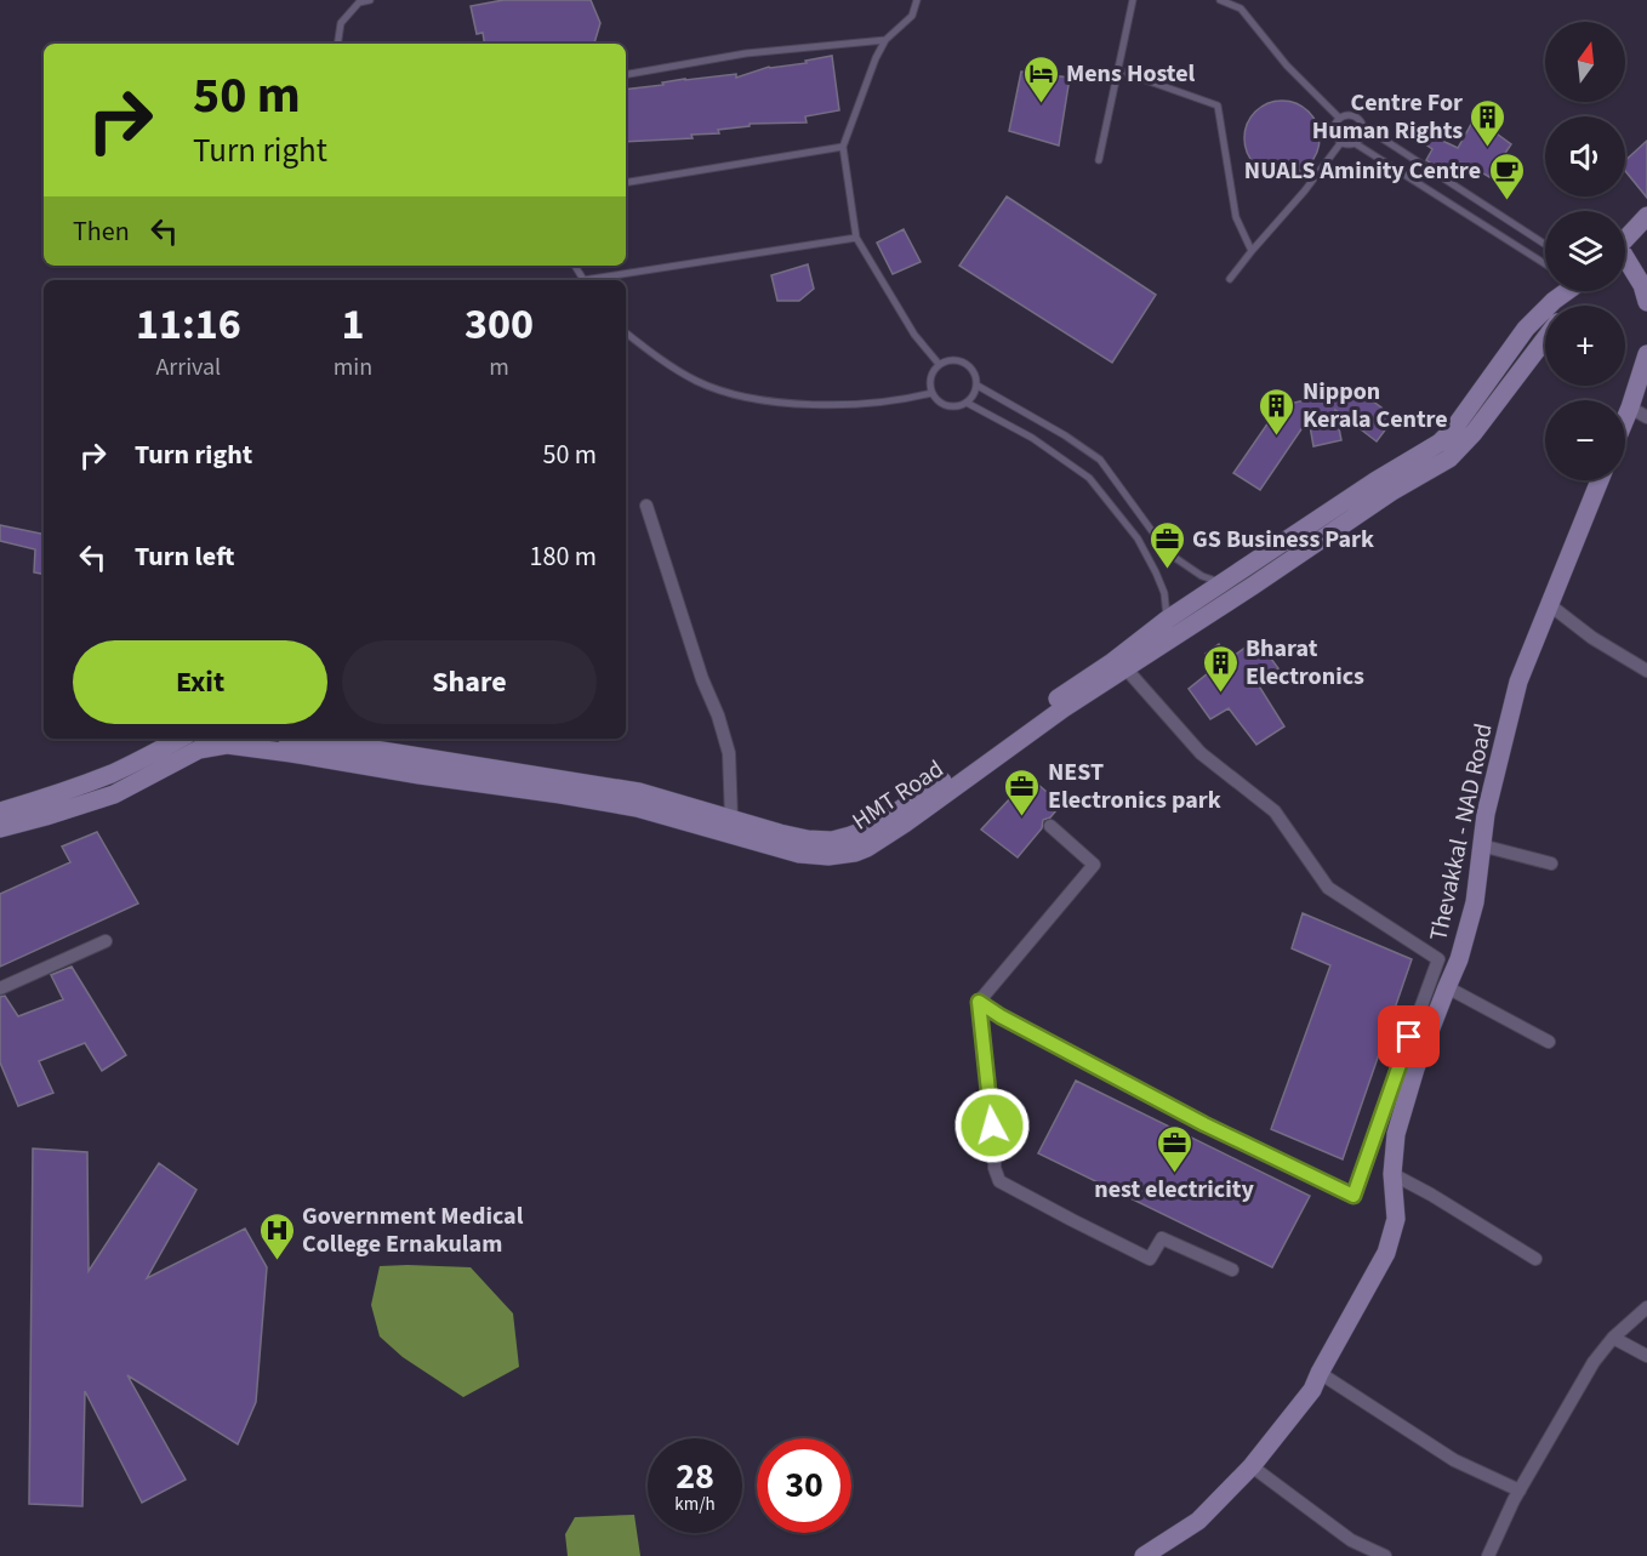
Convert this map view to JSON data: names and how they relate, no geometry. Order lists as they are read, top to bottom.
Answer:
{
  "streets": {
    "main road": ["HMT Road", "Thevakkal - NAD Road"]
  },
  "places": {
    "hotel": ["Mens Hostel"],
    "building": ["Centre For Human Rights", "Nippon Kerala Centre", "Bharat Electronics"],
    "cafe": ["NUALS Aminity Centre"],
    "office": ["GS Business Park", "NEST Electronics park", "nest electricity"],
    "hospital": ["Government Medical College Ernakulam"]
  },
  "north": "top",
  "page": {
    "map_buttons": ["+", "−"],
    "turn": ["50 m", "Turn right"],
    "then": "Then",
    "eta": [
      "11:16",
      "Arrival",
      "1",
      "min",
      "300",
      "m"
    ],
    "list": [
      {
        "name": "Turn right",
        "value": "50 m"
      },
      {
        "name": "Turn left",
        "value": "180 m"
      }
    ],
    "buttons": ["Exit", "Share"],
    "speed": "28 km/h",
    "limit": "30"
  }
}
